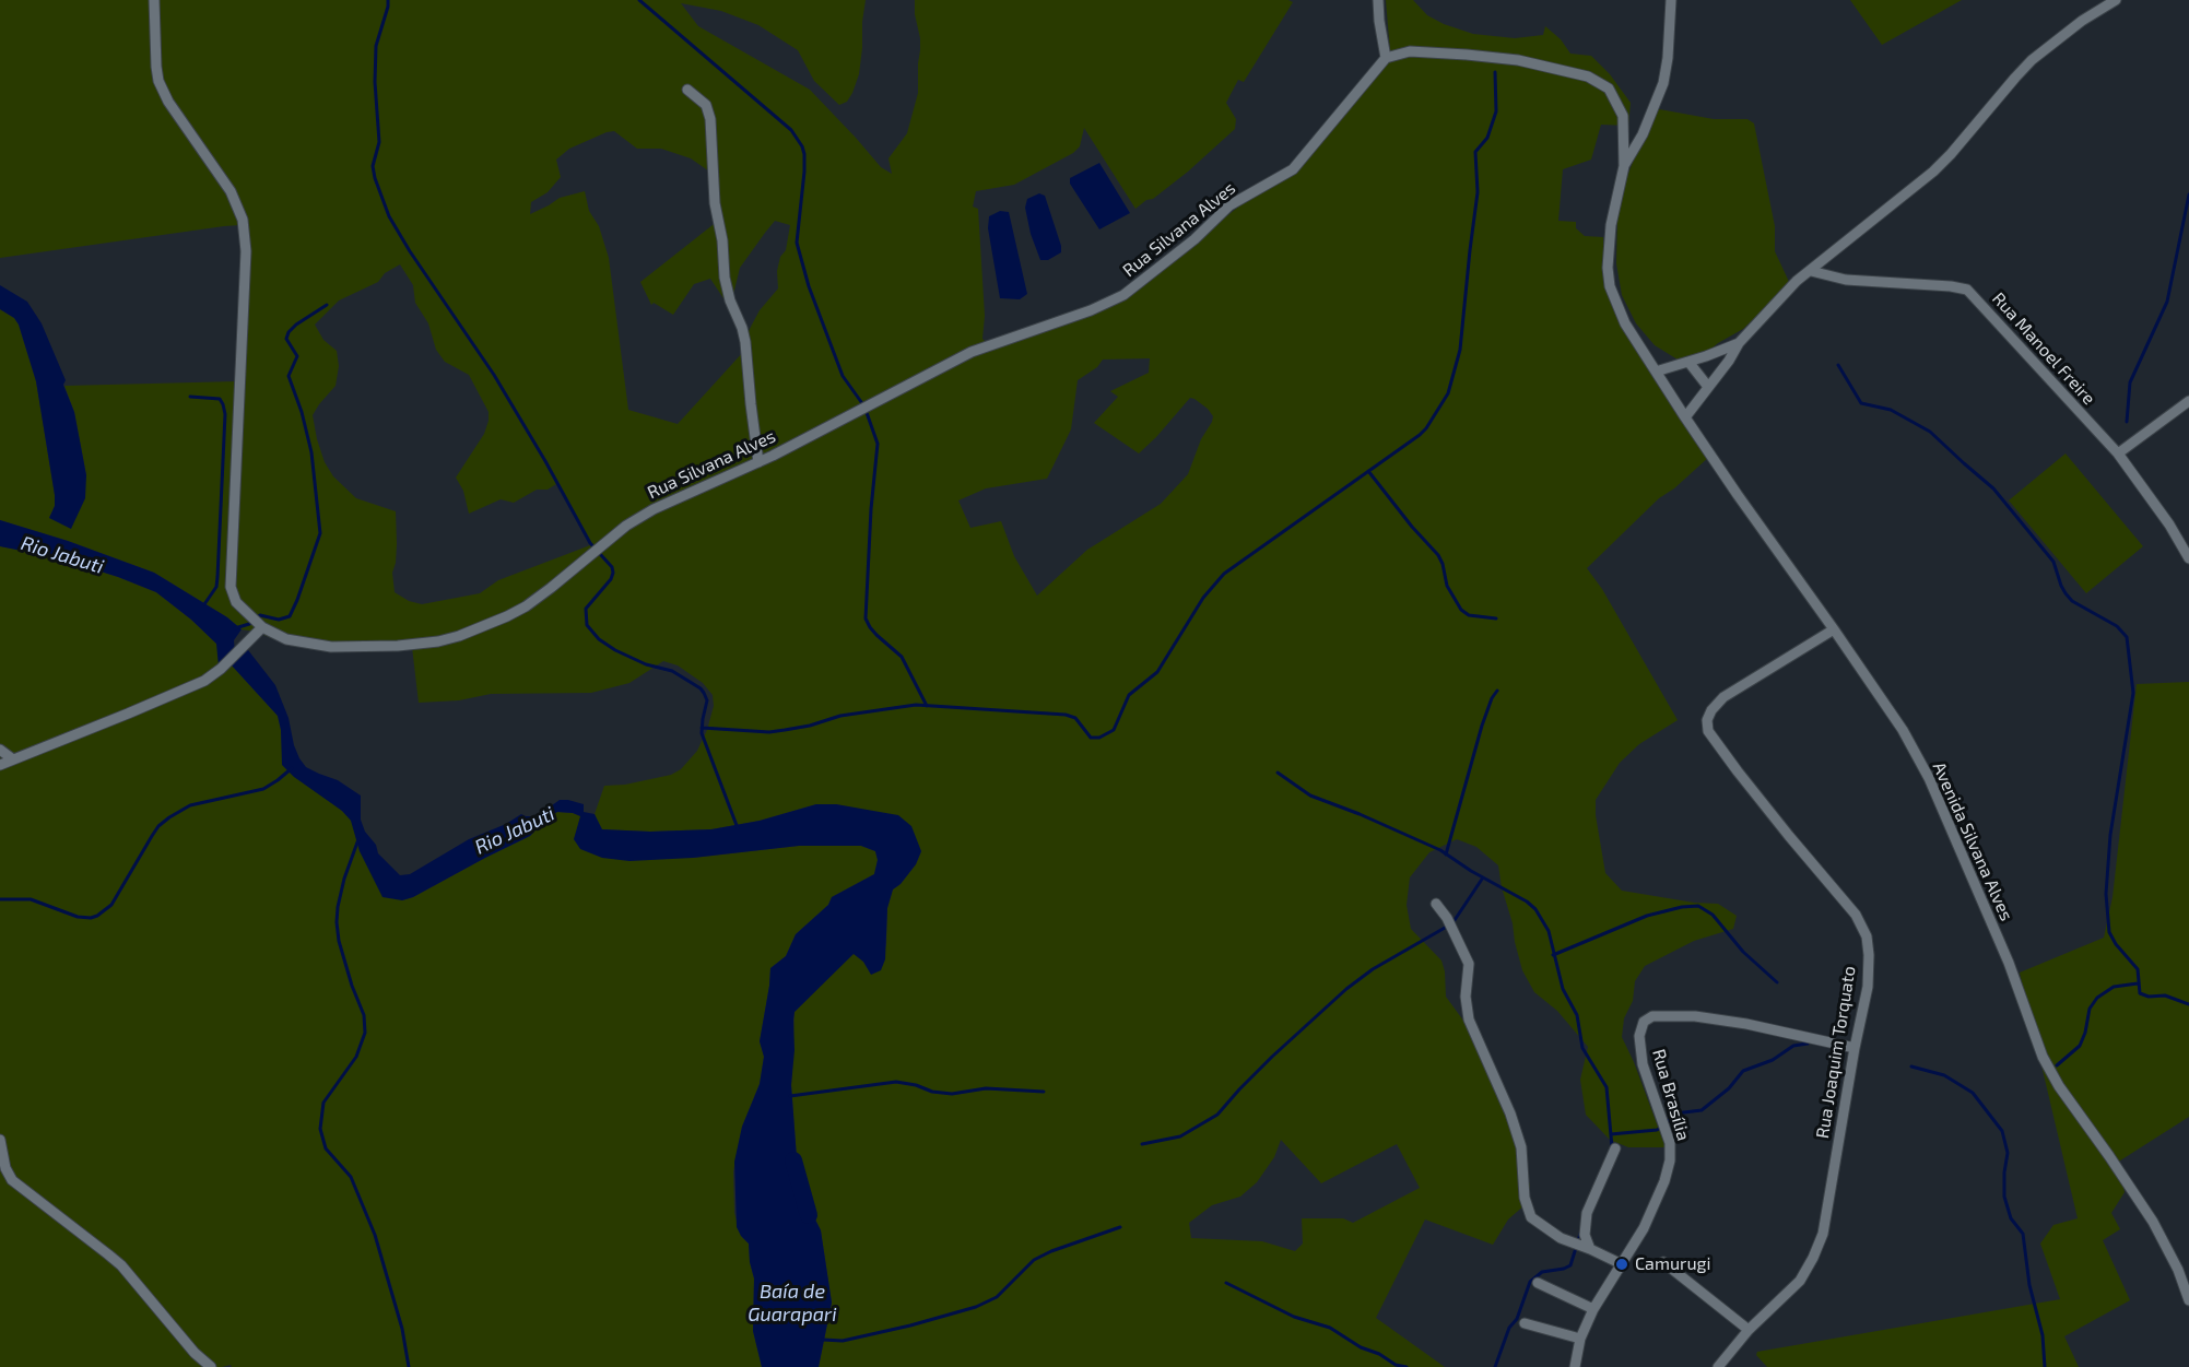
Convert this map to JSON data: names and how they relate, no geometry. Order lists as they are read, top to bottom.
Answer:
{
  "streets": {
    "street": [
      "Rua Silvana Alves",
      "Rua Manoel Freire",
      "Avenida Silvana Alves",
      "Rua Joaquim Torquato",
      "Rua Brasília"
    ]
  },
  "crossings": [
    ["Avenida Silvana Alves", "Rua Joaquim Torquato"],
    ["Rua Joaquim Torquato", "Rua Brasília"]
  ],
  "water": ["Rio Jabuti", "Baía de Guarapari"],
  "places": ["Camurugi"]
}
